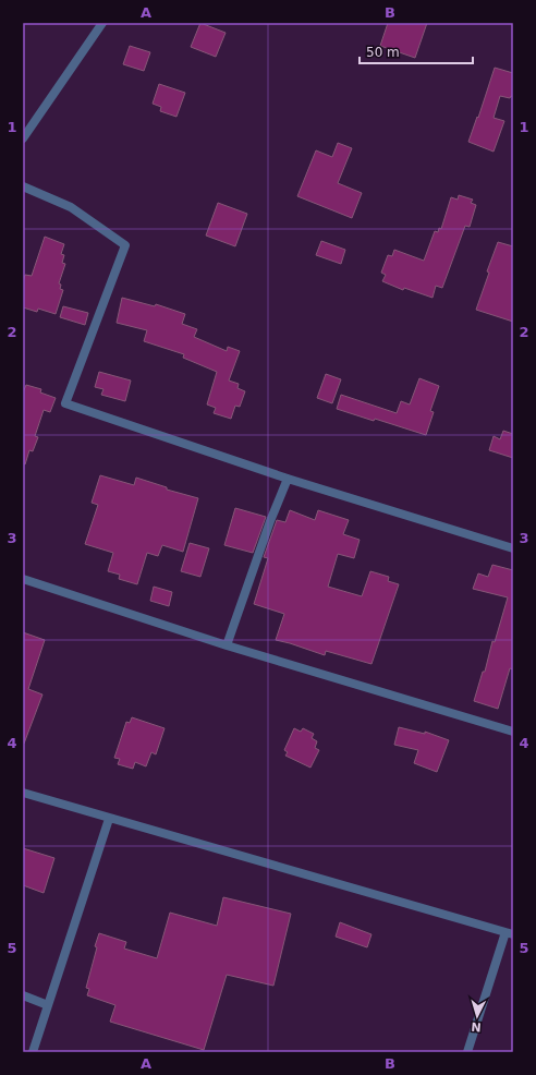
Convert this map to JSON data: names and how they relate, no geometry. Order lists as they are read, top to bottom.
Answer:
{
  "scale_bar": "50 m",
  "north": "bottom",
  "grid": {
    "columns": ["A", "B"],
    "rows": [
      "1",
      "2",
      "3",
      "4",
      "5"
    ]
  }
}
